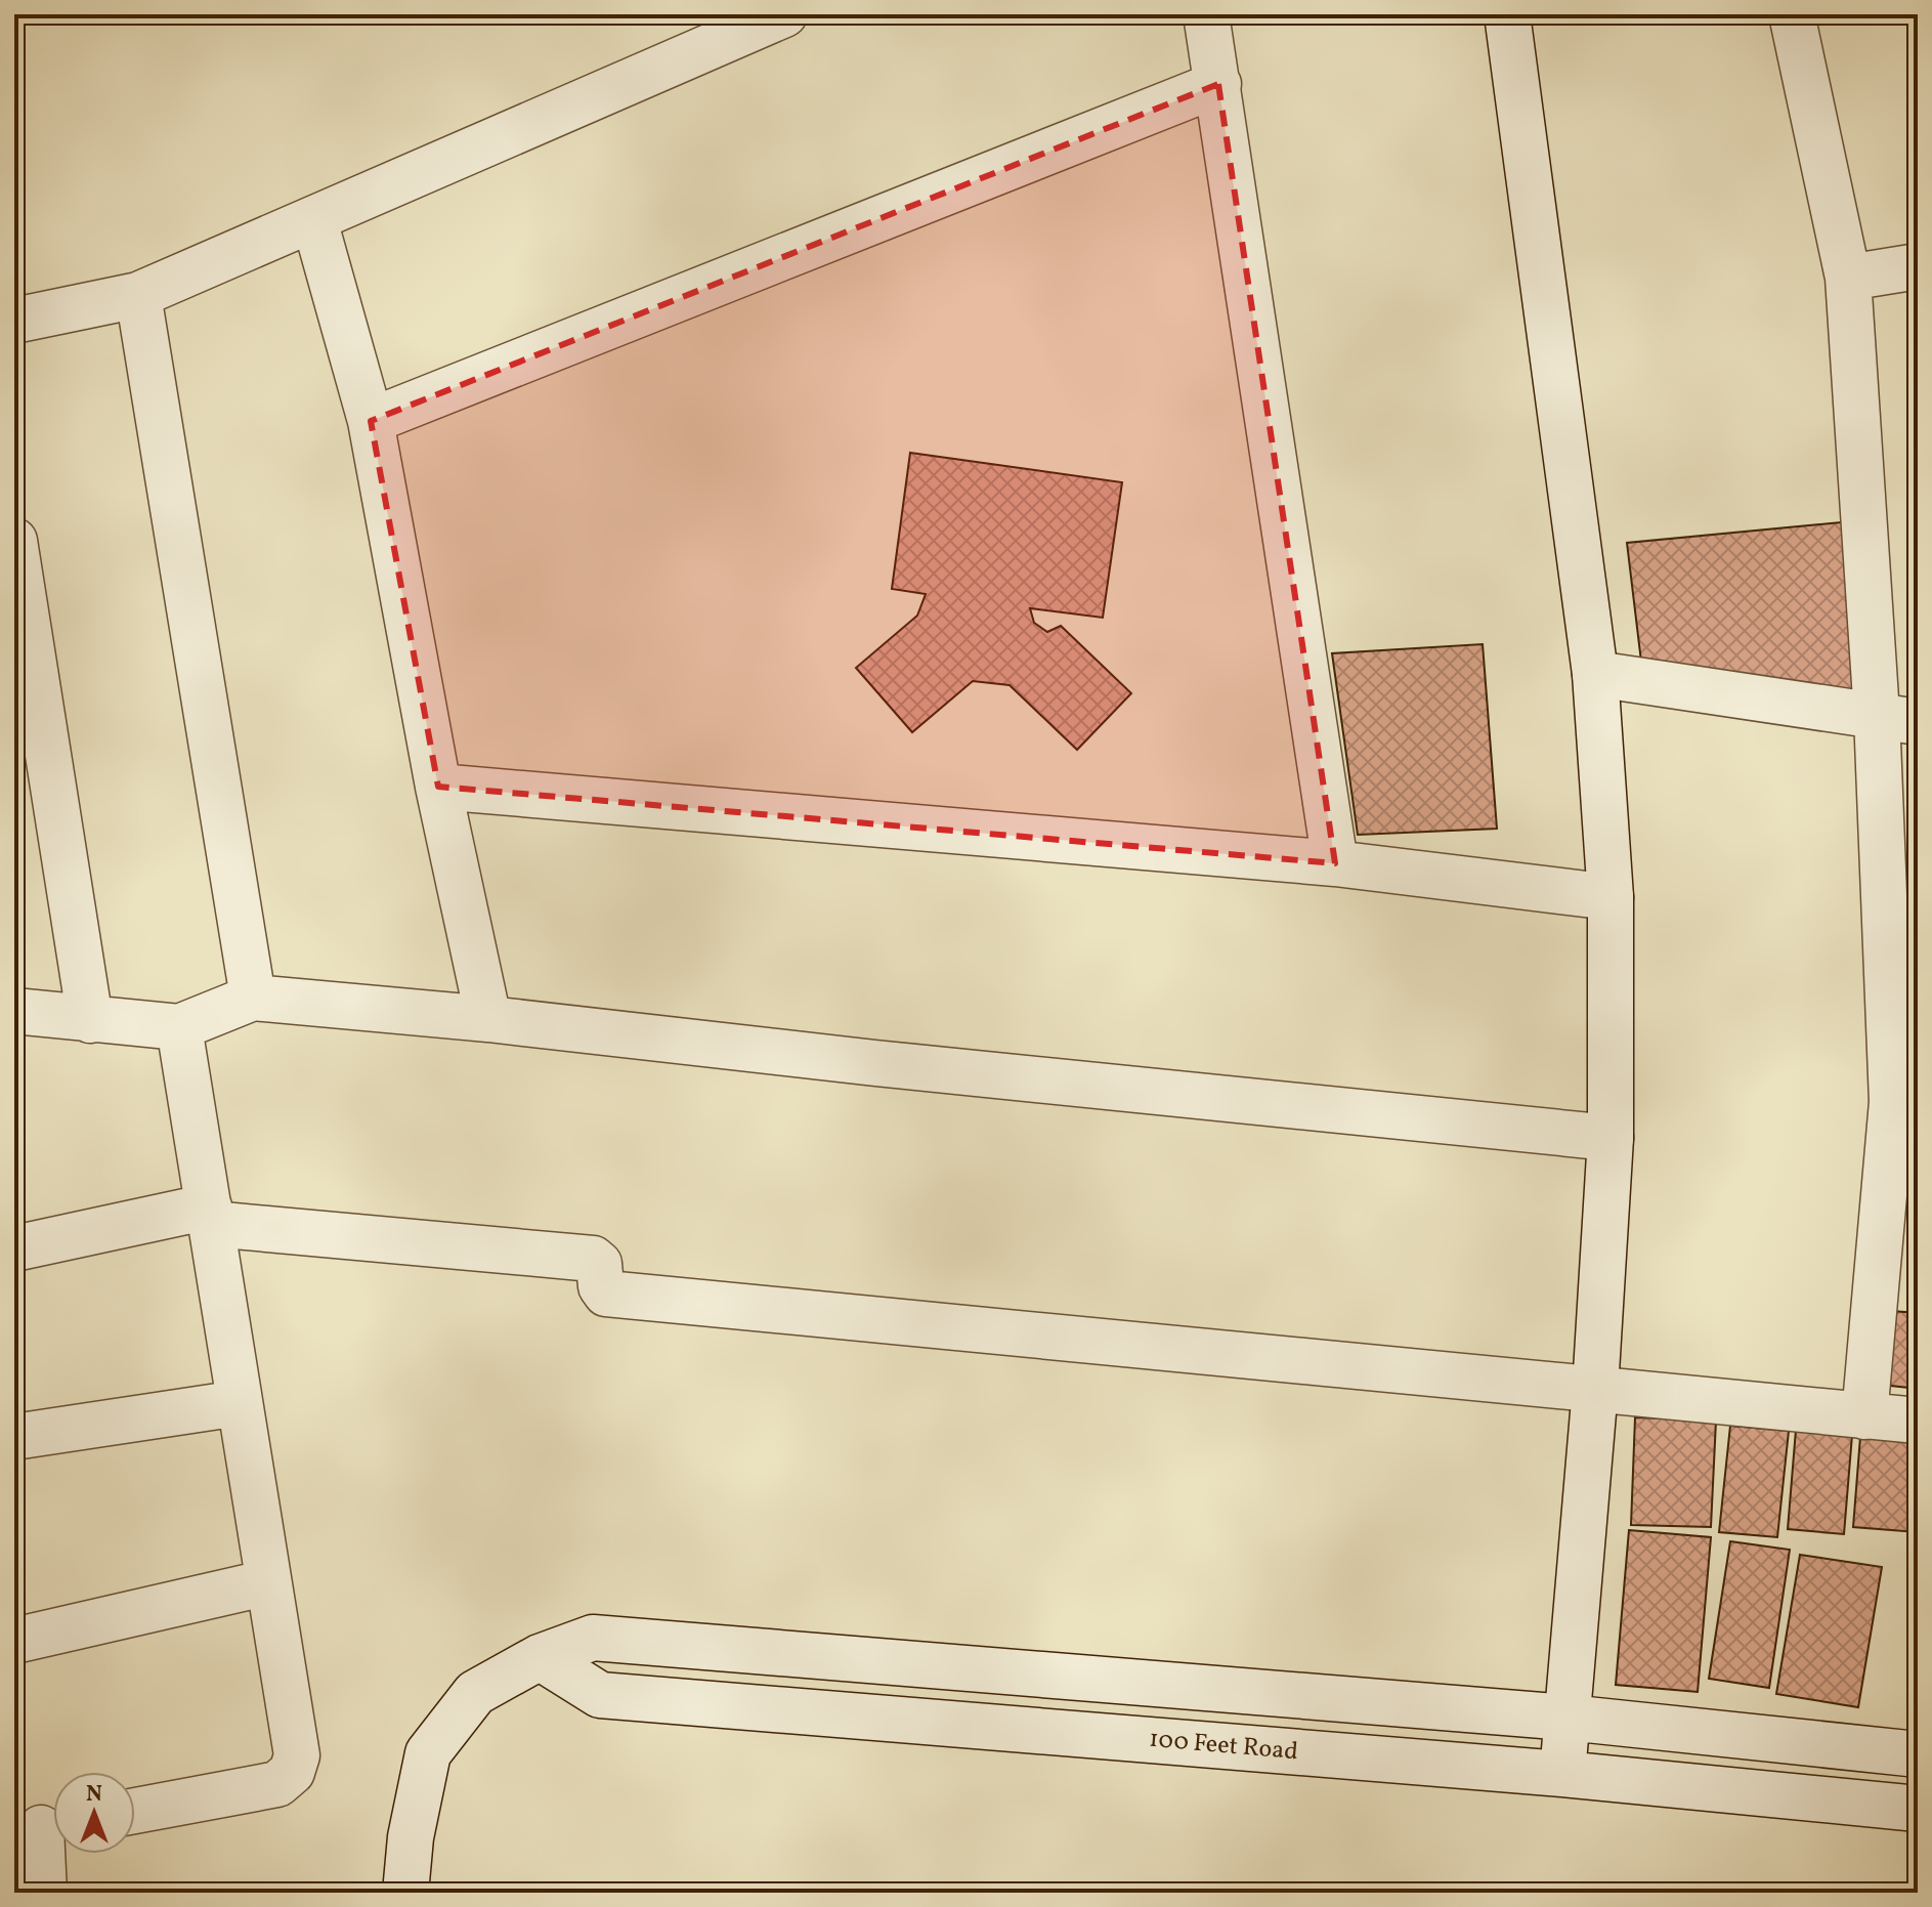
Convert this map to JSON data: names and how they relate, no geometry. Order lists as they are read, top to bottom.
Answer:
{
  "streets": {
    "street": ["100 Feet Road"]
  },
  "north": "top"
}
